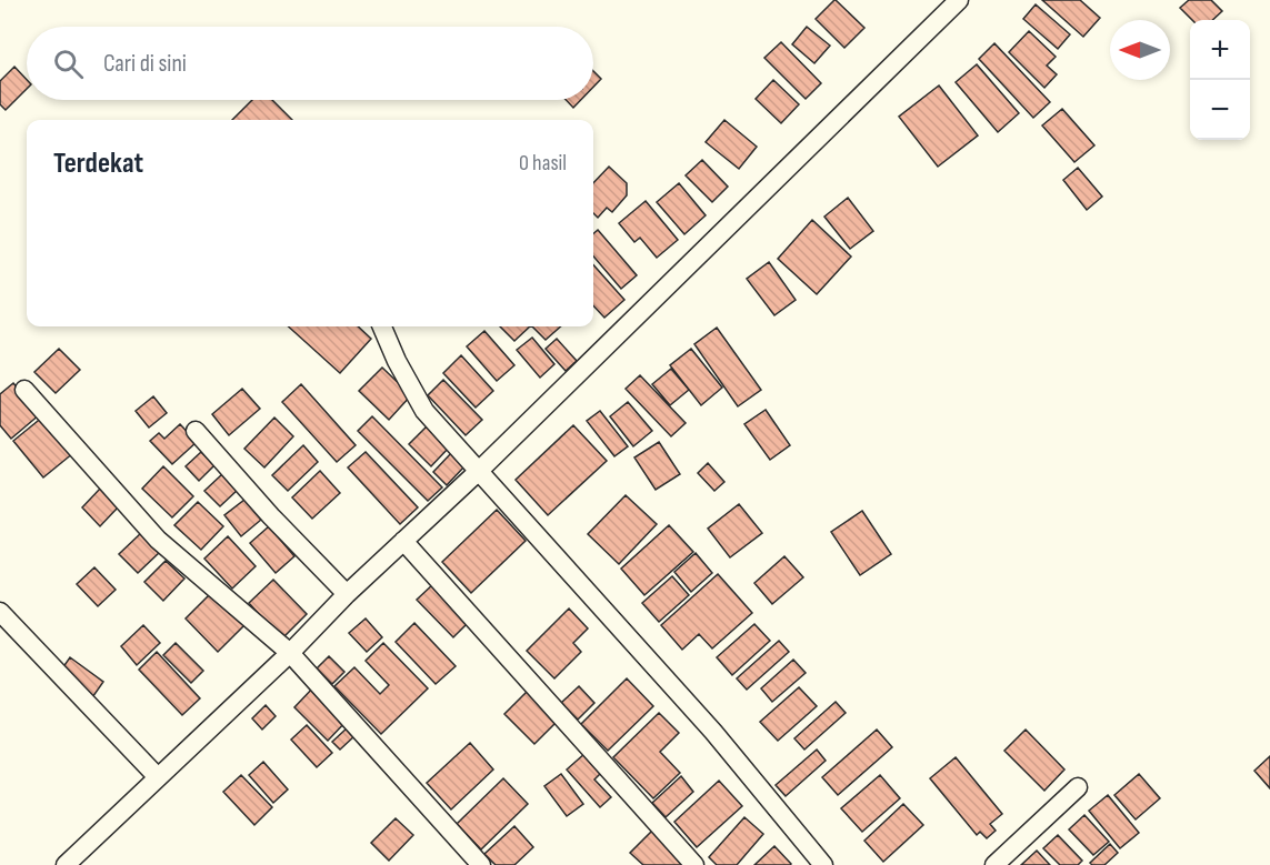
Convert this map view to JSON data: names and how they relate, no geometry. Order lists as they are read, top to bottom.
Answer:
{
  "north": "left",
  "page": {
    "map_buttons": ["+", "−"],
    "search": "Cari di sini",
    "heading": ["Terdekat", "0 hasil"]
  }
}
